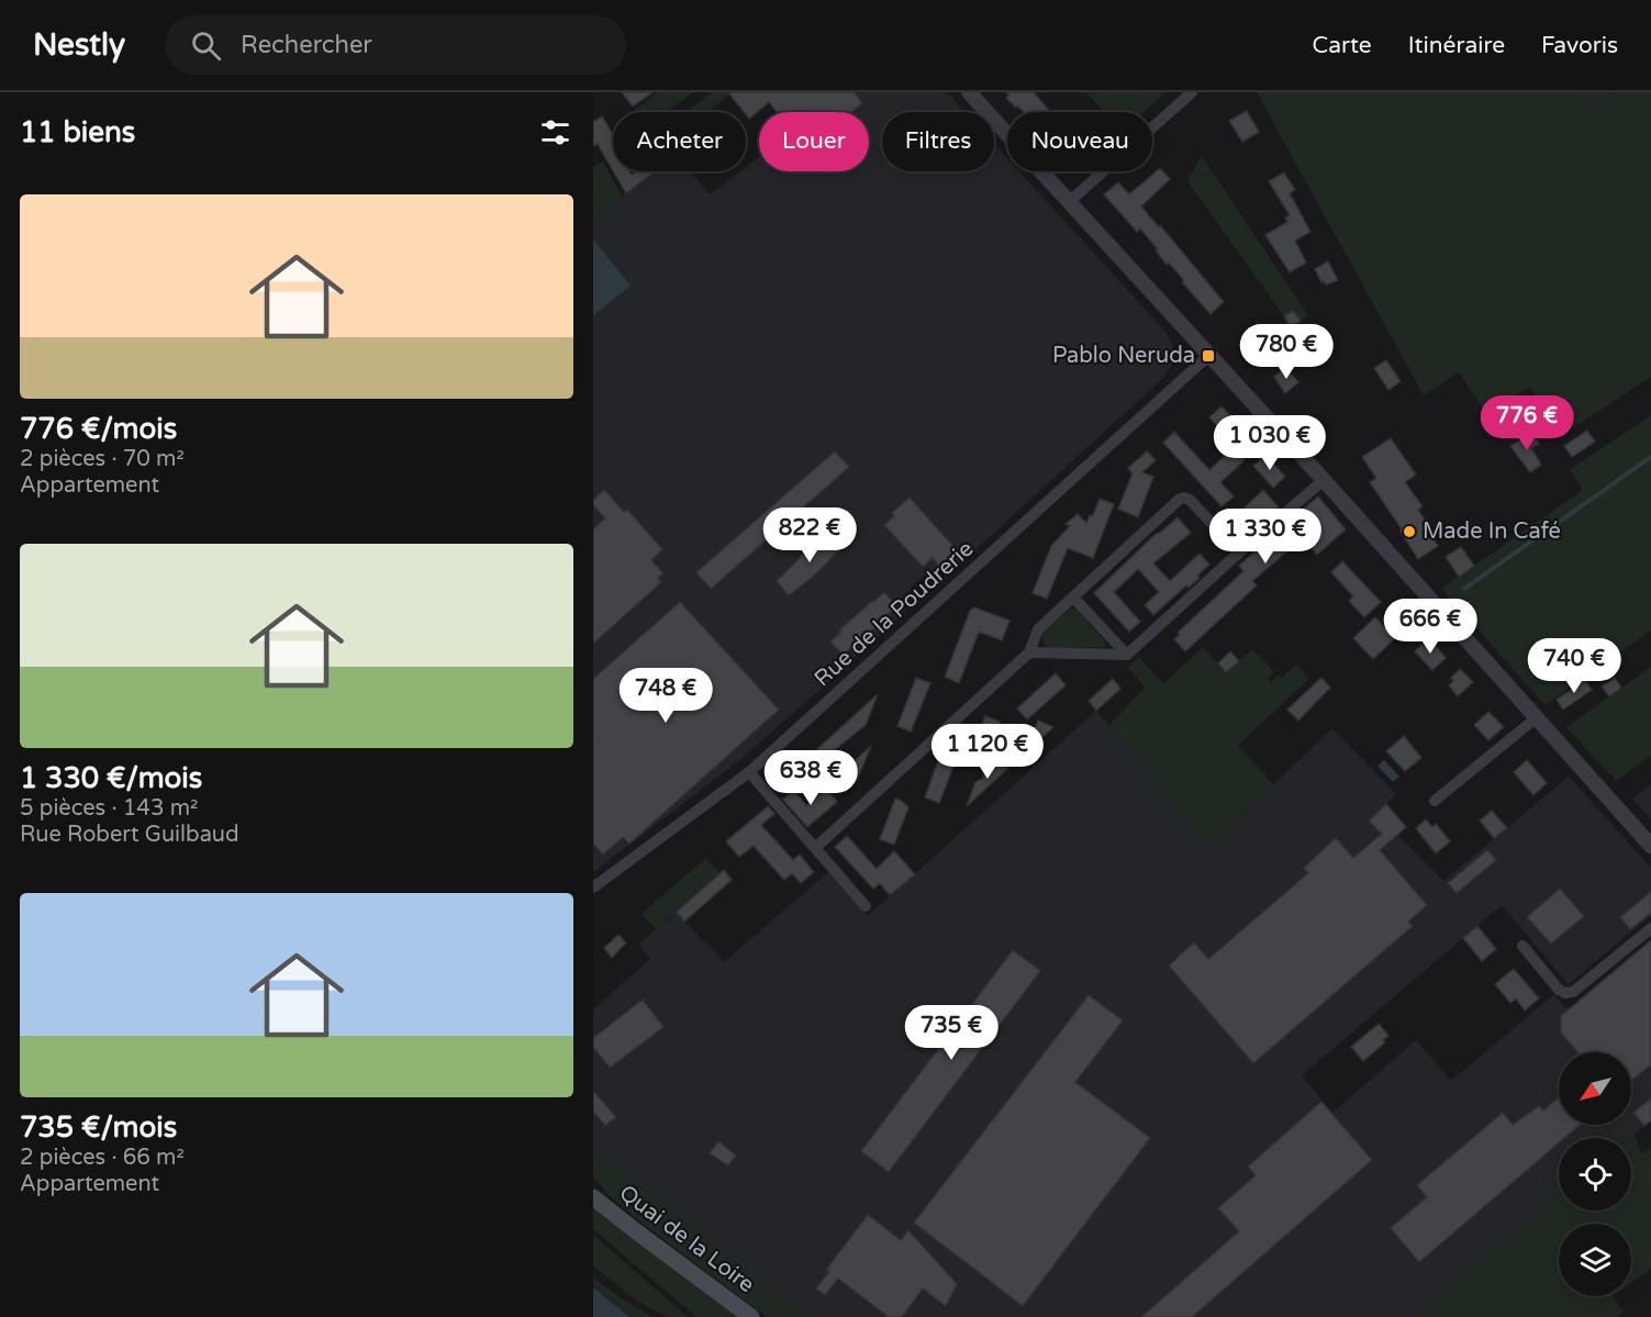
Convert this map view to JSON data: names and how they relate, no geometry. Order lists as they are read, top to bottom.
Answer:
{
  "streets": {
    "main road": ["Quai de la Loire"],
    "street": ["Rue de la Poudrerie"]
  },
  "places": {
    "transit": ["Pablo Neruda"],
    "other": ["Made In Café"]
  },
  "north": "bottom left",
  "page": {
    "header": "Nestly",
    "search": "Rechercher",
    "nav": ["Carte", "Itinéraire", "Favoris"],
    "heading": "11 biens",
    "chip": [
      "Acheter",
      "Louer",
      "Filtres",
      "Nouveau"
    ],
    "list": [
      {
        "name": "776 €/mois",
        "note": "2 pièces · 70 m² · Appartement"
      },
      {
        "name": "1 330 €/mois",
        "note": "5 pièces · 143 m² · Rue Robert Guilbaud"
      },
      {
        "name": "735 €/mois",
        "note": "2 pièces · 66 m² · Appartement"
      }
    ],
    "price": [
      "780 €",
      "776 €",
      "1 030 €",
      "822 €",
      "1 330 €",
      "666 €",
      "740 €",
      "748 €",
      "1 120 €",
      "638 €",
      "735 €"
    ]
  }
}
